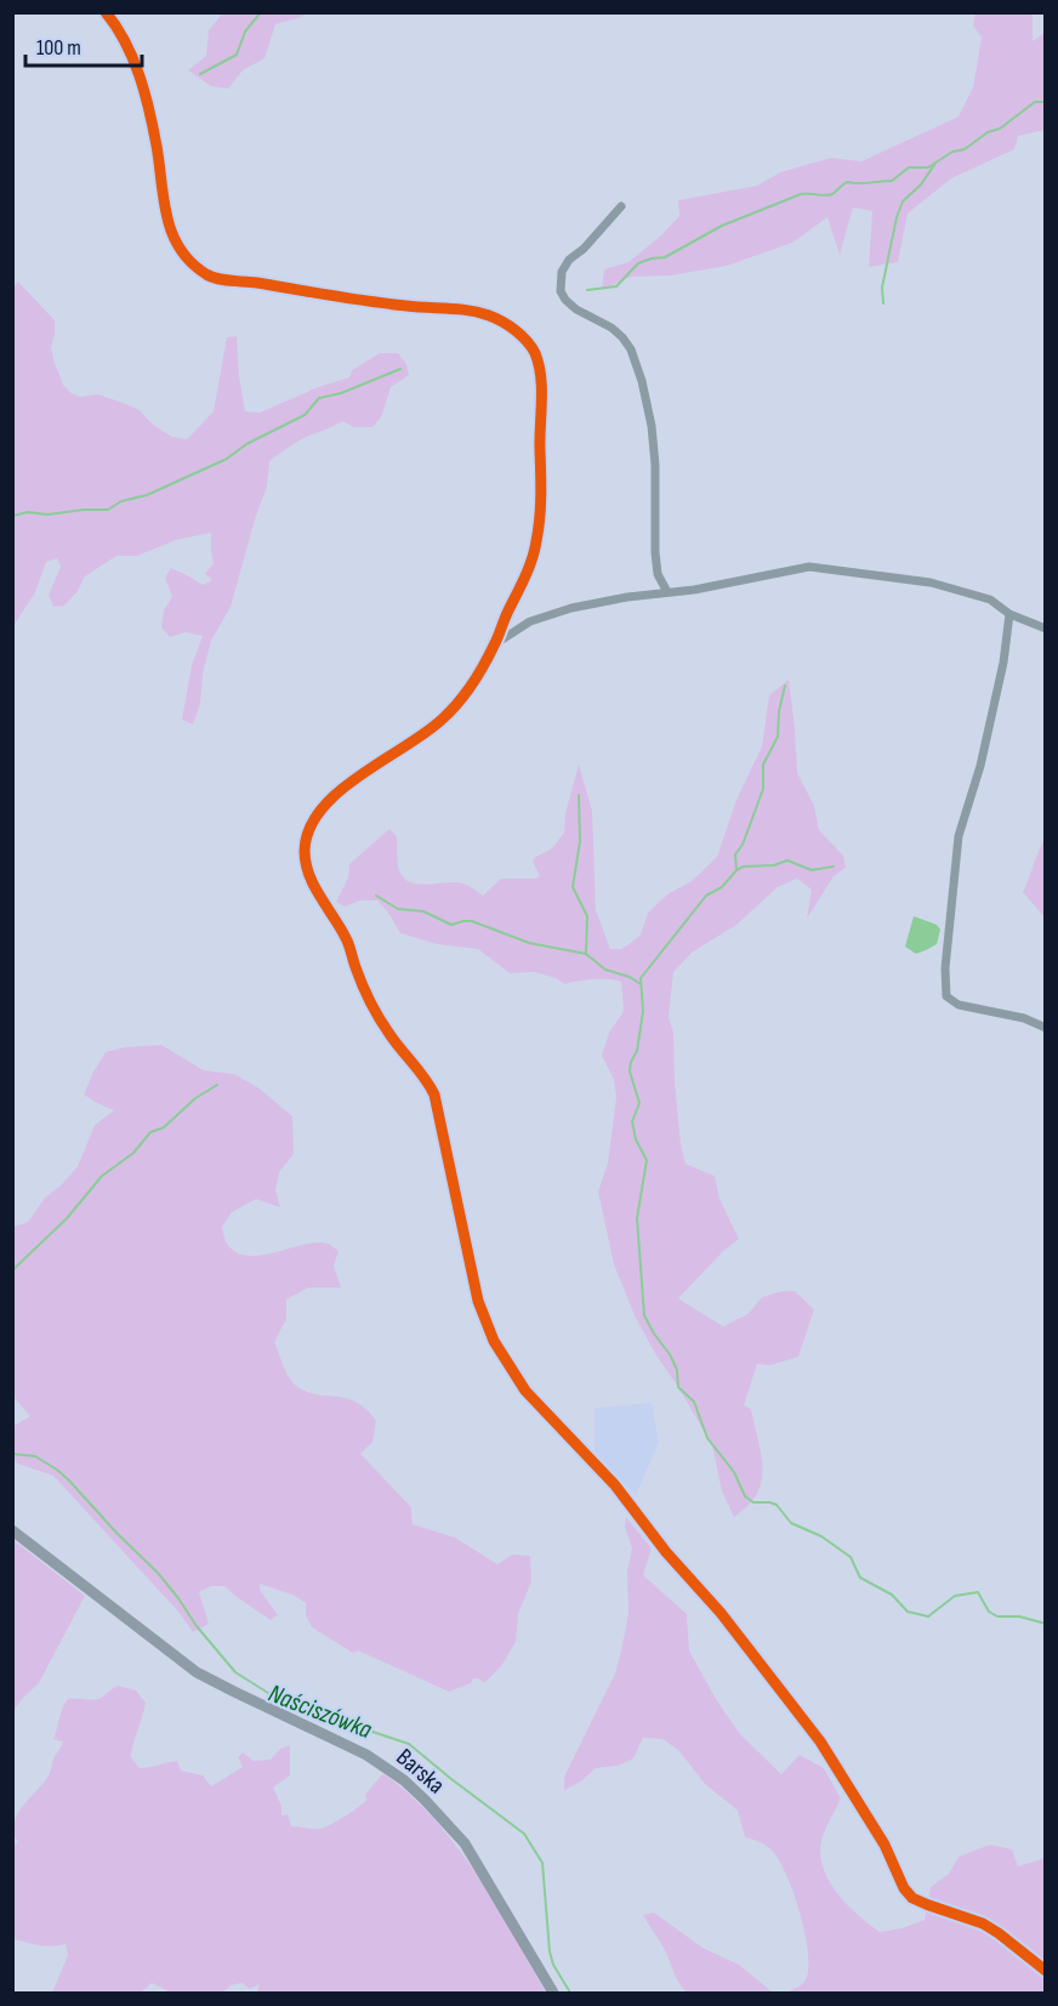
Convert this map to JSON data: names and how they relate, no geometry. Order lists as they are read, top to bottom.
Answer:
{
  "streets": {
    "street": ["Barska"]
  },
  "water": ["Naściszówka"],
  "scale_bar": "100 m"
}
